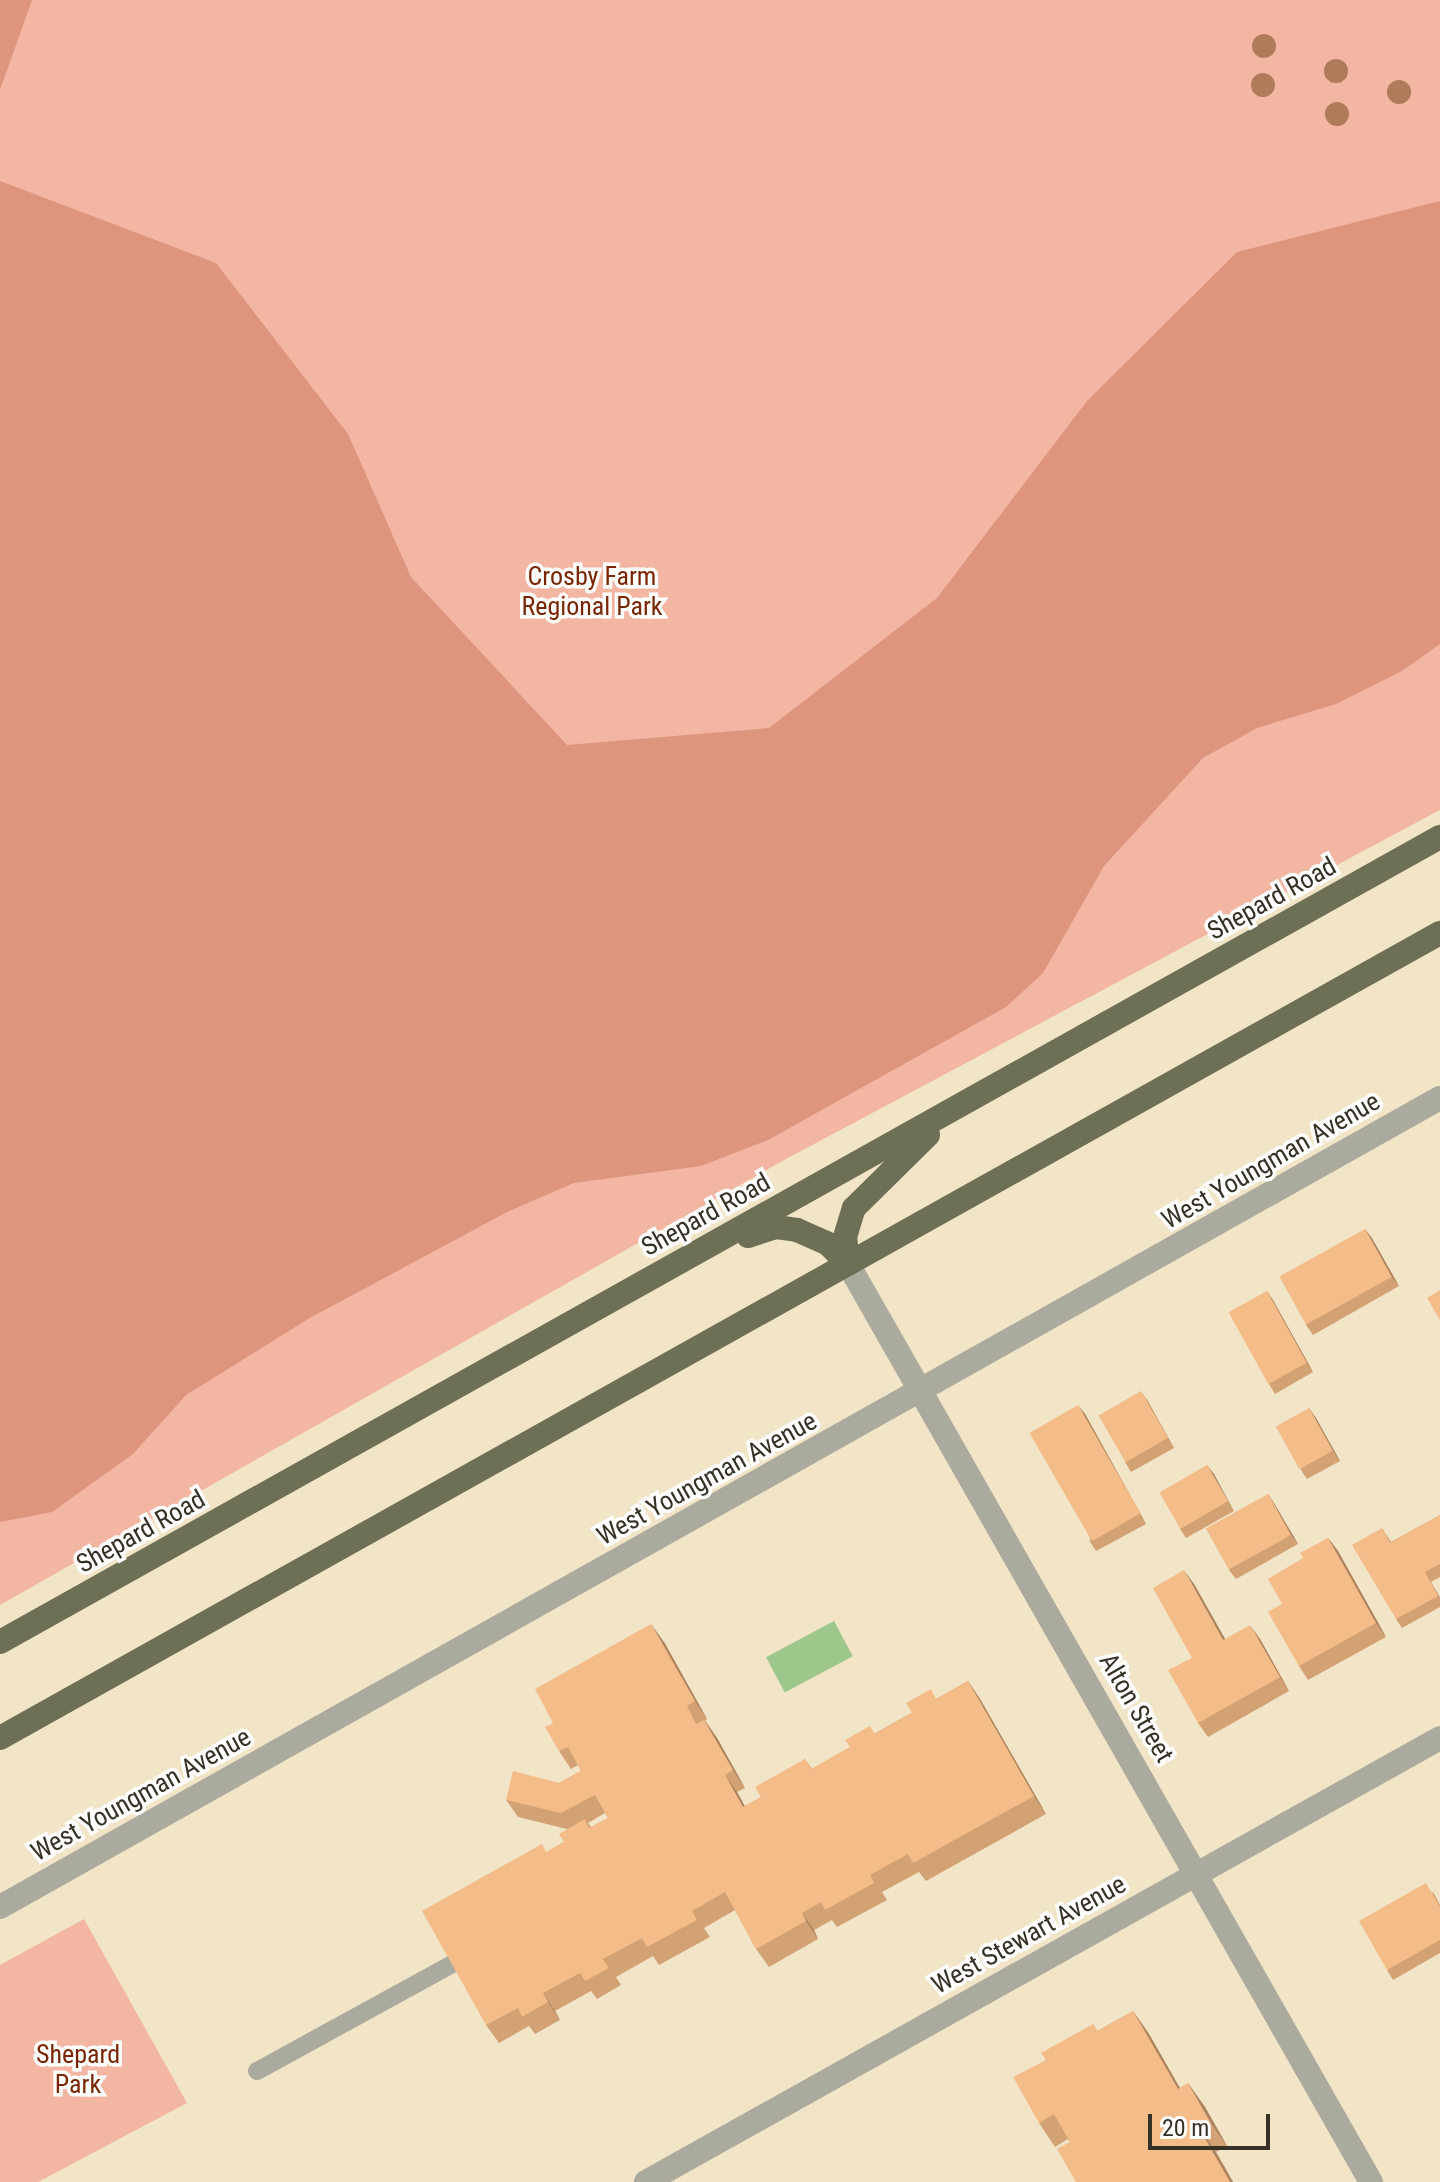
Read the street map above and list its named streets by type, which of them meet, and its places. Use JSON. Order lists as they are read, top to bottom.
{
  "streets": {
    "highway": ["Shepard Road"],
    "street": ["West Youngman Avenue", "Alton Street", "West Stewart Avenue"]
  },
  "crossings": [
    ["West Youngman Avenue", "Alton Street"],
    ["Alton Street", "West Stewart Avenue"]
  ],
  "parks": ["Crosby Farm Regional Park", "Shepard Park"],
  "scale_bar": "20 m"
}
